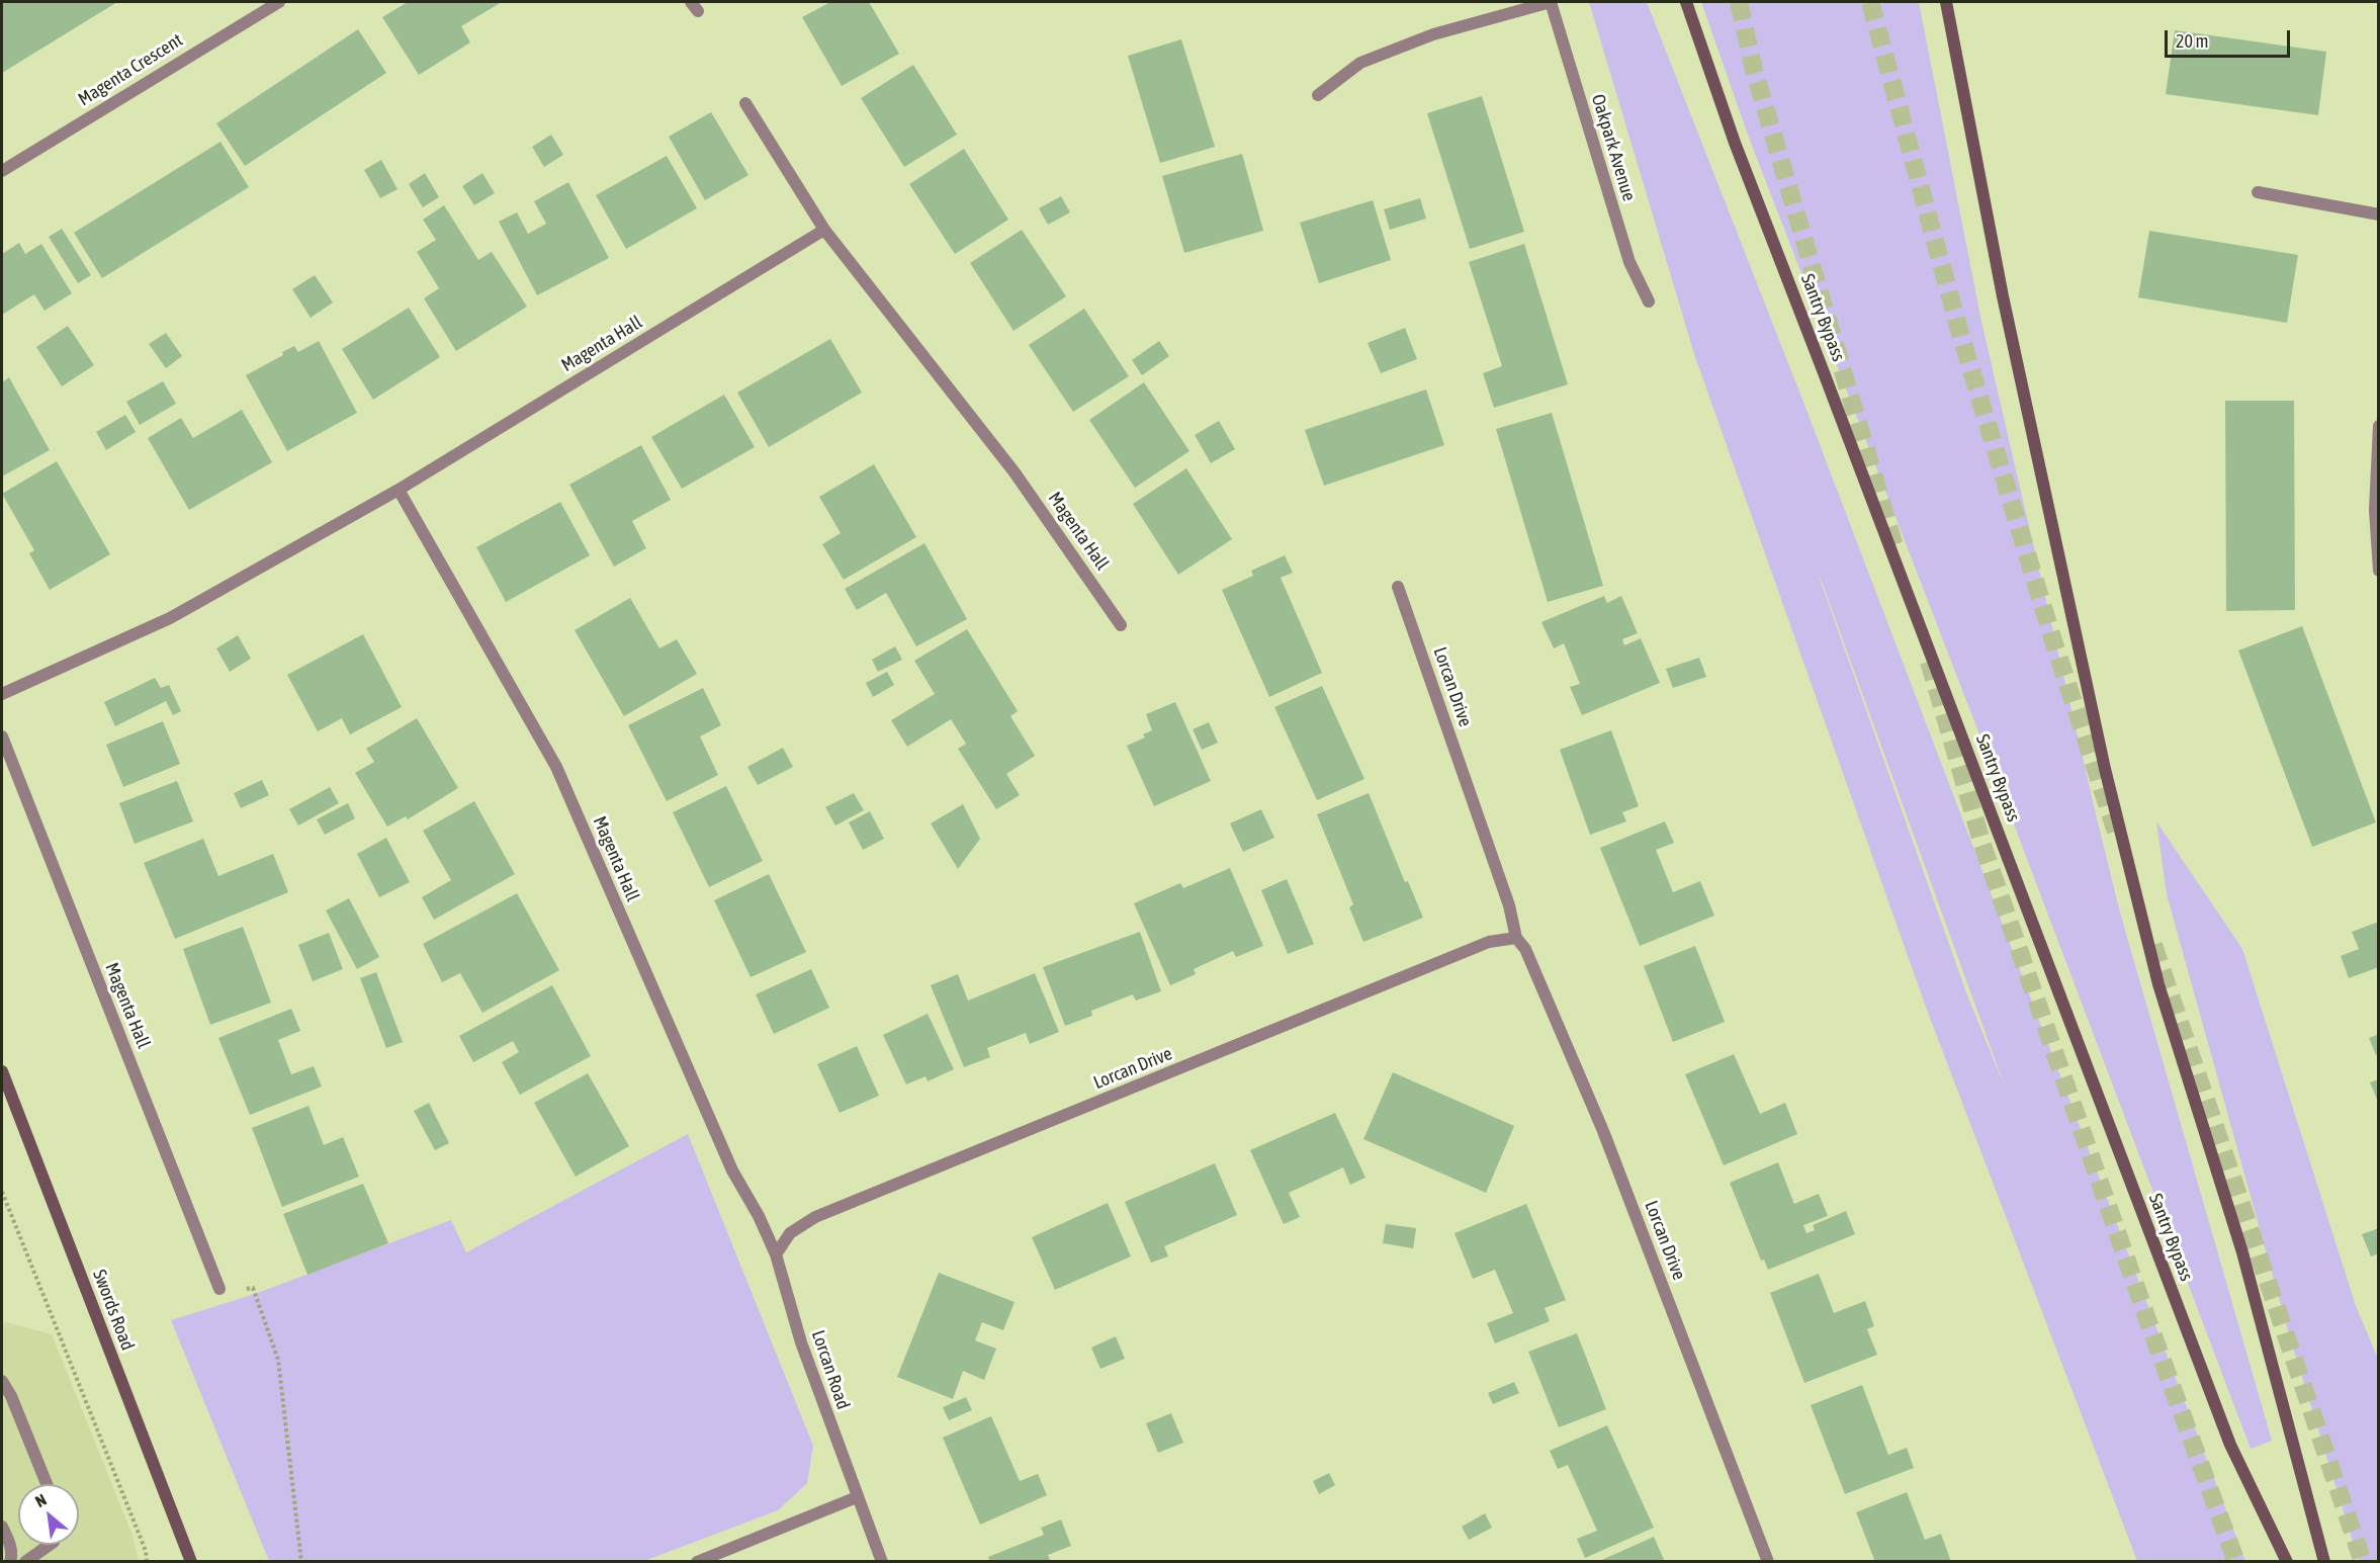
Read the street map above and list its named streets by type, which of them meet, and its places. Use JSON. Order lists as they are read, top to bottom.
{
  "streets": {
    "main road": ["Santry Bypass", "Swords Road"],
    "street": [
      "Magenta Crescent",
      "Oakpark Avenue",
      "Magenta Hall",
      "Lorcan Drive",
      "Lorcan Road"
    ]
  },
  "crossings": [
    ["Magenta Hall", "Lorcan Drive"],
    ["Magenta Hall", "Lorcan Road"],
    ["Lorcan Drive", "Lorcan Road"]
  ],
  "scale_bar": "20 m",
  "north": "top left"
}
